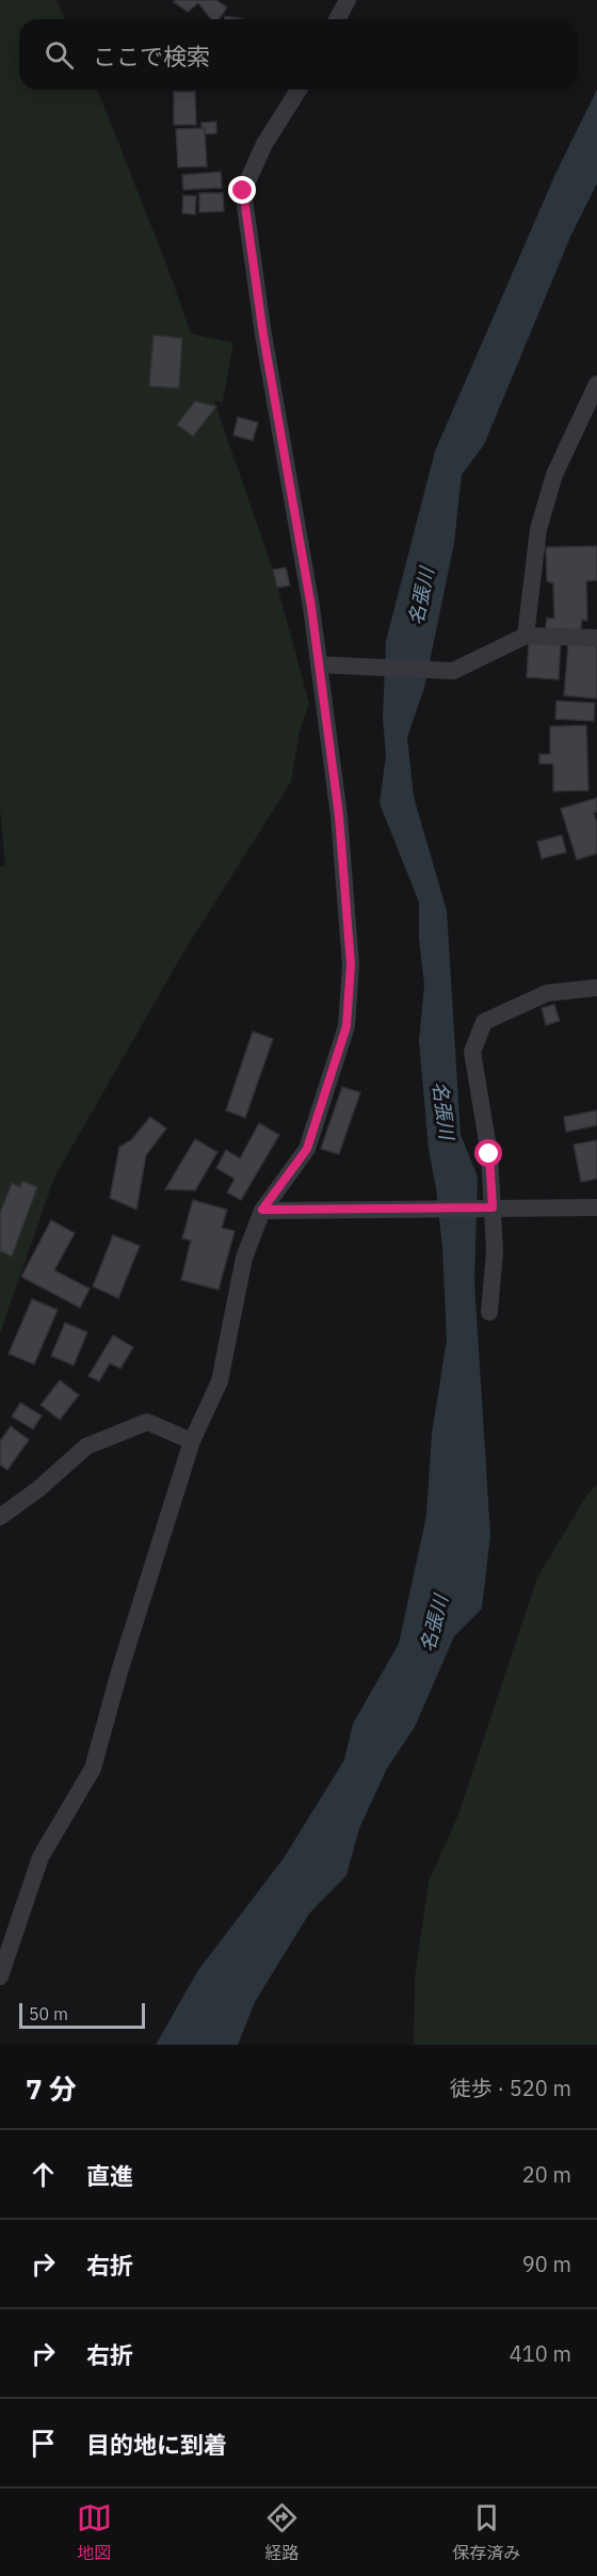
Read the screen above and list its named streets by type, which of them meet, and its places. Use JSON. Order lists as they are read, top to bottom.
{
  "water": ["名張川"],
  "scale_bar": "50 m",
  "page": {
    "search": "ここで検索",
    "scale": "50 m",
    "heading": ["7 分", "徒歩 · 520 m"],
    "list": [
      ["直進", "20 m"],
      ["右折", "90 m"],
      ["右折", "410 m"],
      "目的地に到着"
    ],
    "nav": ["地図", "経路", "保存済み"]
  }
}
